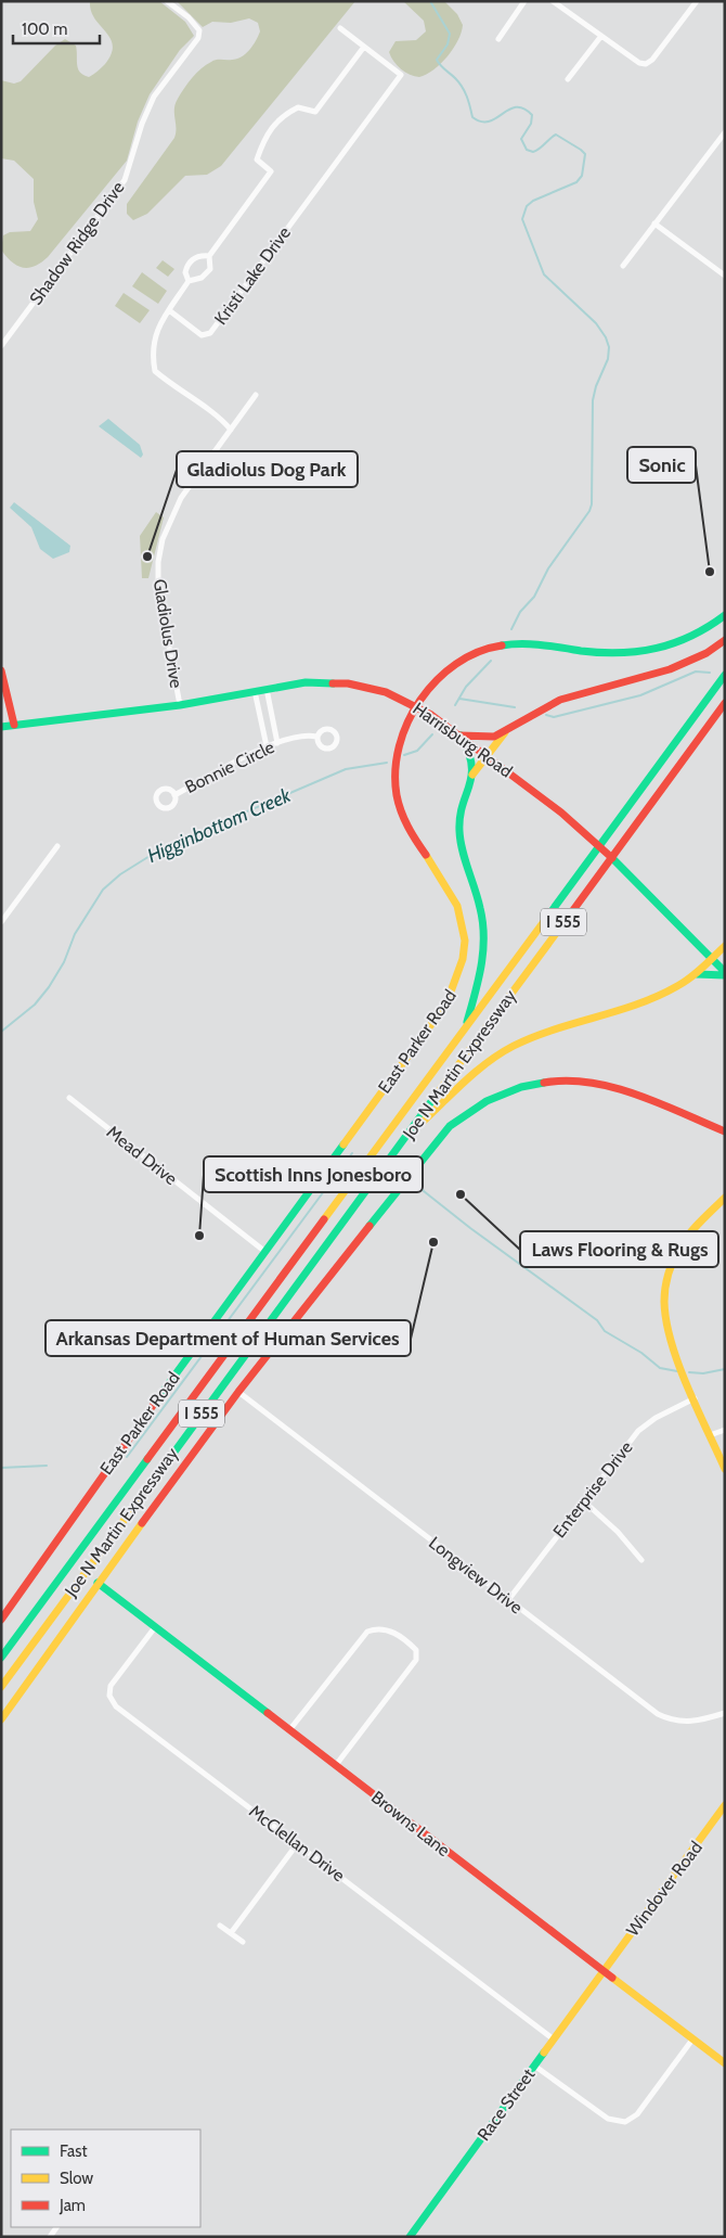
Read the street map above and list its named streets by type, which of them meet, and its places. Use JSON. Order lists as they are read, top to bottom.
{
  "streets": {
    "main road": [
      "Harrisburg Road",
      "I 555",
      "East Parker Road",
      "Joe N Martin Expressway",
      "Browns Lane",
      "Windover Road",
      "Race Street"
    ],
    "street": [
      "Shadow Ridge Drive",
      "Kristi Lake Drive",
      "Gladiolus Drive",
      "Bonnie Circle",
      "Mead Drive",
      "Enterprise Drive",
      "Longview Drive",
      "McClellan Drive"
    ]
  },
  "crossings": [
    ["Gladiolus Drive", "Harrisburg Road"],
    ["Harrisburg Road", "East Parker Road"],
    ["East Parker Road", "Mead Drive"],
    ["Enterprise Drive", "Longview Drive"],
    ["Browns Lane", "McClellan Drive"],
    ["Browns Lane", "Windover Road"],
    ["Browns Lane", "Race Street"],
    ["McClellan Drive", "Race Street"],
    ["Windover Road", "Race Street"]
  ],
  "water": ["Higginbottom Creek"],
  "places": [
    "Gladiolus Dog Park",
    "Sonic",
    "Laws Flooring & Rugs",
    "Scottish Inns Jonesboro",
    "Arkansas Department of Human Services"
  ],
  "legend": ["Fast", "Slow", "Jam"],
  "scale_bar": "100 m"
}
